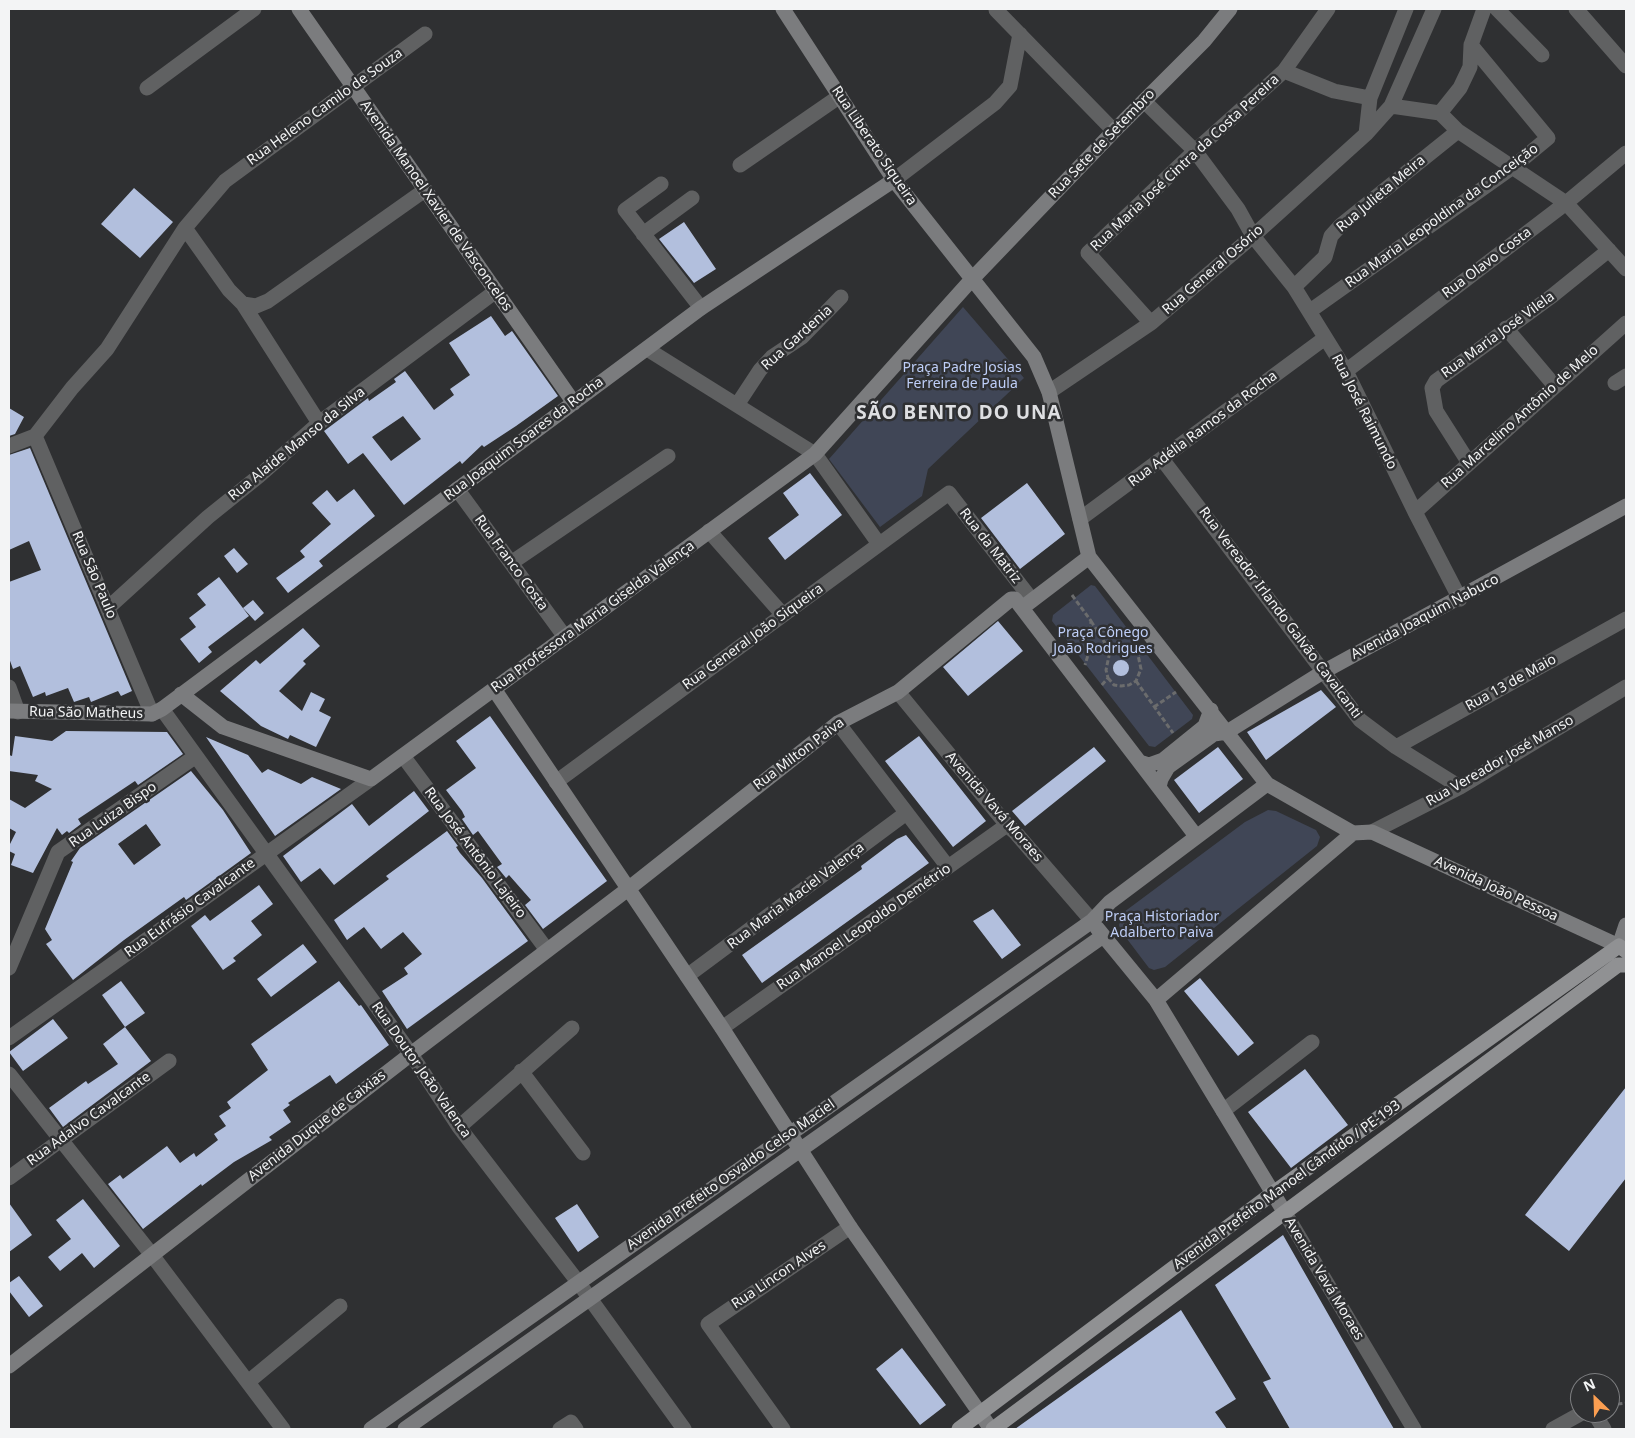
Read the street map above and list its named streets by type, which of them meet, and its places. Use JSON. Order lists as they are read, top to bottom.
{
  "streets": {
    "main road": ["Avenida Prefeito Manoel Cândido / PE-193"],
    "street": [
      "Rua Heleno Camilo de Souza",
      "Rua Sete de Setembro",
      "Rua Liberato Siqueira",
      "Rua Maria José Cintra da Costa Pereira",
      "Rua Julieta Meira",
      "Avenida Manoel Xavier de Vasconcelos",
      "Rua Maria Leopoldina da Conceição",
      "Rua Olavo Costa",
      "Rua General Osório",
      "Rua Maria José Vilela",
      "Rua Gardenia",
      "Rua José Raimundo",
      "Rua Marcelino Antônio de Melo",
      "Rua Adélia Ramos da Rocha",
      "Rua Joaquim Soares da Rocha",
      "Rua Alaíde Manso da Silva",
      "Rua da Matriz",
      "Rua Franco Costa",
      "Rua São Paulo",
      "Rua Vereador Irlando Galvão Cavalcanti",
      "Rua Professora Maria Giselda Valença",
      "Avenida Joaquim Nabuco",
      "Rua General João Siqueira",
      "Rua 13 de Maio",
      "Rua São Matheus",
      "Rua Milton Paiva",
      "Rua Vereador José Manso",
      "Avenida Vavá Moraes",
      "Rua Luiza Bispo",
      "Rua José Antônio Lajeiro",
      "Avenida João Pessoa",
      "Rua Maria Maciel Valença",
      "Rua Eufrásio Cavalcante",
      "Rua Manoel Leopoldo Demétrio",
      "Rua Doutor João Valenca",
      "Rua Adalvo Cavalcante",
      "Avenida Duque de Caixias",
      "Avenida Prefeito Osvaldo Celso Maciel",
      "Rua Lincon Alves"
    ]
  },
  "crossings": [
    ["Rua Heleno Camilo de Souza", "Avenida Manoel Xavier de Vasconcelos"],
    ["Rua Heleno Camilo de Souza", "Rua São Paulo"],
    ["Rua Sete de Setembro", "Rua Liberato Siqueira"],
    ["Rua Sete de Setembro", "Rua José Raimundo"],
    ["Rua Liberato Siqueira", "Rua Joaquim Soares da Rocha"],
    ["Rua Maria José Cintra da Costa Pereira", "Rua General Osório"],
    ["Rua Maria José Cintra da Costa Pereira", "Rua José Raimundo"],
    ["Rua Julieta Meira", "Rua José Raimundo"],
    ["Avenida Manoel Xavier de Vasconcelos", "Rua Joaquim Soares da Rocha"],
    ["Avenida Manoel Xavier de Vasconcelos", "Rua Alaíde Manso da Silva"],
    ["Rua Maria Leopoldina da Conceição", "Rua José Raimundo"],
    ["Rua Olavo Costa", "Rua José Raimundo"],
    ["Rua General Osório", "Rua José Raimundo"],
    ["Rua Maria José Vilela", "Rua Marcelino Antônio de Melo"],
    ["Rua José Raimundo", "Rua Marcelino Antônio de Melo"],
    ["Rua José Raimundo", "Rua Adélia Ramos da Rocha"],
    ["Rua José Raimundo", "Avenida Joaquim Nabuco"],
    ["Rua Adélia Ramos da Rocha", "Rua Vereador Irlando Galvão Cavalcanti"],
    ["Rua Joaquim Soares da Rocha", "Rua Franco Costa"],
    ["Rua Joaquim Soares da Rocha", "Rua São Paulo"],
    ["Rua Joaquim Soares da Rocha", "Rua São Matheus"],
    ["Rua Joaquim Soares da Rocha", "Rua Doutor João Valenca"],
    ["Rua Alaíde Manso da Silva", "Rua São Paulo"],
    ["Rua da Matriz", "Rua General João Siqueira"],
    ["Rua da Matriz", "Rua Milton Paiva"],
    ["Rua Franco Costa", "Rua Professora Maria Giselda Valença"],
    ["Rua São Paulo", "Rua São Matheus"],
    ["Rua São Paulo", "Rua Doutor João Valenca"],
    ["Rua Vereador Irlando Galvão Cavalcanti", "Avenida Joaquim Nabuco"],
    ["Rua Vereador Irlando Galvão Cavalcanti", "Rua 13 de Maio"],
    ["Rua Vereador Irlando Galvão Cavalcanti", "Rua Vereador José Manso"],
    ["Rua Professora Maria Giselda Valença", "Rua José Antônio Lajeiro"],
    ["Rua Professora Maria Giselda Valença", "Rua Eufrásio Cavalcante"],
    ["Rua São Matheus", "Rua Doutor João Valenca"],
    ["Rua Milton Paiva", "Avenida Vavá Moraes"],
    ["Rua Milton Paiva", "Avenida Duque de Caixias"],
    ["Rua Vereador José Manso", "Avenida João Pessoa"],
    ["Avenida Vavá Moraes", "Rua Manoel Leopoldo Demétrio"],
    ["Avenida Vavá Moraes", "Avenida Prefeito Osvaldo Celso Maciel"],
    ["Avenida Vavá Moraes", "Avenida Prefeito Manoel Cândido / PE-193"],
    ["Rua Luiza Bispo", "Rua Doutor João Valenca"],
    ["Rua José Antônio Lajeiro", "Avenida Duque de Caixias"],
    ["Avenida João Pessoa", "Avenida Prefeito Manoel Cândido / PE-193"],
    ["Rua Eufrásio Cavalcante", "Rua Doutor João Valenca"],
    ["Rua Doutor João Valenca", "Avenida Duque de Caixias"],
    ["Rua Doutor João Valenca", "Avenida Prefeito Osvaldo Celso Maciel"]
  ],
  "districts": ["SÃO BENTO DO UNA"],
  "parks": ["Praça Padre Josias Ferreira de Paula", "Praça Cônego João Rodrigues", "Praça Historiador Adalberto Paiva"],
  "north": "top left"
}
